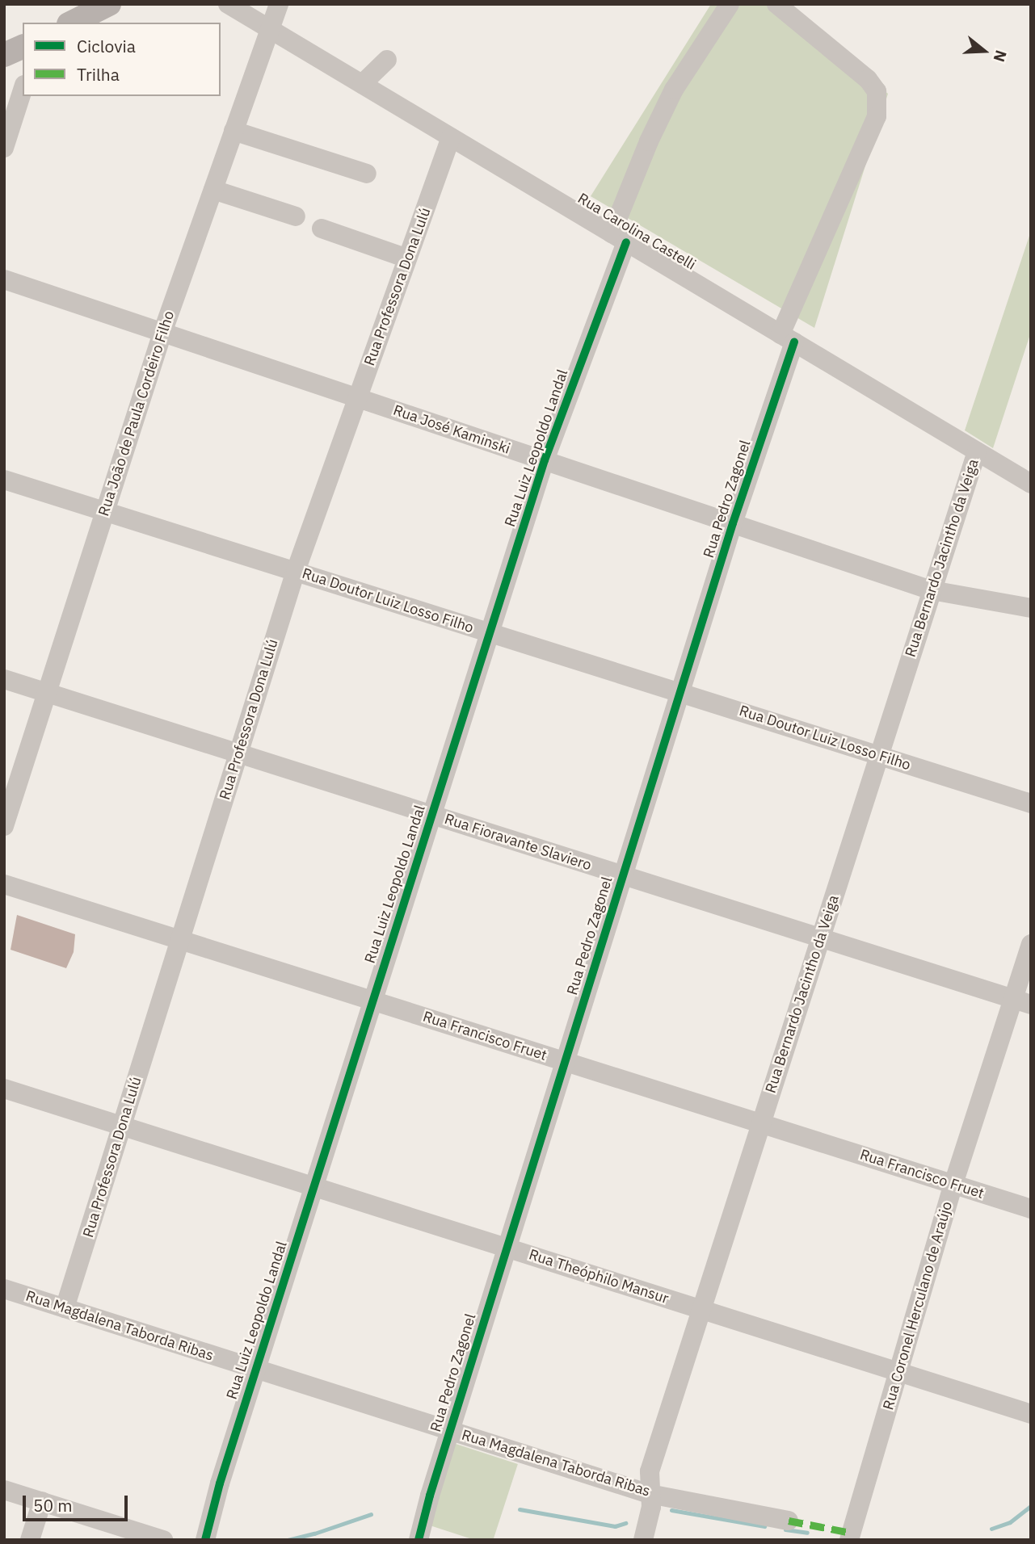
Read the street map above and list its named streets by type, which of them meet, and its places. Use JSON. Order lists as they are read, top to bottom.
{
  "streets": {
    "street": [
      "Rua Carolina Castelli",
      "Rua Professora Dona Lulú",
      "Rua João de Paula Cordeiro Filho",
      "Rua José Kaminski",
      "Rua Luiz Leopoldo Landal",
      "Rua Pedro Zagonel",
      "Rua Bernardo Jacintho da Veiga",
      "Rua Doutor Luiz Losso Filho",
      "Rua Fioravante Slaviero",
      "Rua Francisco Fruet",
      "Rua Theóphilo Mansur",
      "Rua Coronel Herculano de Araújo",
      "Rua Magdalena Taborda Ribas"
    ]
  },
  "crossings": [
    ["Rua Carolina Castelli", "Rua Professora Dona Lulú"],
    ["Rua Carolina Castelli", "Rua João de Paula Cordeiro Filho"],
    ["Rua Carolina Castelli", "Rua Luiz Leopoldo Landal"],
    ["Rua Carolina Castelli", "Rua Pedro Zagonel"],
    ["Rua Carolina Castelli", "Rua Bernardo Jacintho da Veiga"],
    ["Rua Professora Dona Lulú", "Rua José Kaminski"],
    ["Rua Professora Dona Lulú", "Rua Doutor Luiz Losso Filho"],
    ["Rua Professora Dona Lulú", "Rua Fioravante Slaviero"],
    ["Rua Professora Dona Lulú", "Rua Francisco Fruet"],
    ["Rua Professora Dona Lulú", "Rua Theóphilo Mansur"],
    ["Rua Professora Dona Lulú", "Rua Magdalena Taborda Ribas"],
    ["Rua João de Paula Cordeiro Filho", "Rua José Kaminski"],
    ["Rua João de Paula Cordeiro Filho", "Rua Doutor Luiz Losso Filho"],
    ["Rua João de Paula Cordeiro Filho", "Rua Fioravante Slaviero"],
    ["Rua José Kaminski", "Rua Luiz Leopoldo Landal"],
    ["Rua José Kaminski", "Rua Pedro Zagonel"],
    ["Rua José Kaminski", "Rua Bernardo Jacintho da Veiga"],
    ["Rua Luiz Leopoldo Landal", "Rua Doutor Luiz Losso Filho"],
    ["Rua Luiz Leopoldo Landal", "Rua Fioravante Slaviero"],
    ["Rua Luiz Leopoldo Landal", "Rua Francisco Fruet"],
    ["Rua Luiz Leopoldo Landal", "Rua Theóphilo Mansur"],
    ["Rua Luiz Leopoldo Landal", "Rua Magdalena Taborda Ribas"],
    ["Rua Pedro Zagonel", "Rua Doutor Luiz Losso Filho"],
    ["Rua Pedro Zagonel", "Rua Fioravante Slaviero"],
    ["Rua Pedro Zagonel", "Rua Francisco Fruet"],
    ["Rua Pedro Zagonel", "Rua Theóphilo Mansur"],
    ["Rua Pedro Zagonel", "Rua Magdalena Taborda Ribas"],
    ["Rua Bernardo Jacintho da Veiga", "Rua Doutor Luiz Losso Filho"],
    ["Rua Bernardo Jacintho da Veiga", "Rua Fioravante Slaviero"],
    ["Rua Bernardo Jacintho da Veiga", "Rua Francisco Fruet"],
    ["Rua Bernardo Jacintho da Veiga", "Rua Theóphilo Mansur"],
    ["Rua Bernardo Jacintho da Veiga", "Rua Magdalena Taborda Ribas"],
    ["Rua Fioravante Slaviero", "Rua Coronel Herculano de Araújo"],
    ["Rua Francisco Fruet", "Rua Coronel Herculano de Araújo"],
    ["Rua Theóphilo Mansur", "Rua Coronel Herculano de Araújo"]
  ],
  "legend": ["Ciclovia", "Trilha"],
  "scale_bar": "50 m",
  "north": "right"
}
